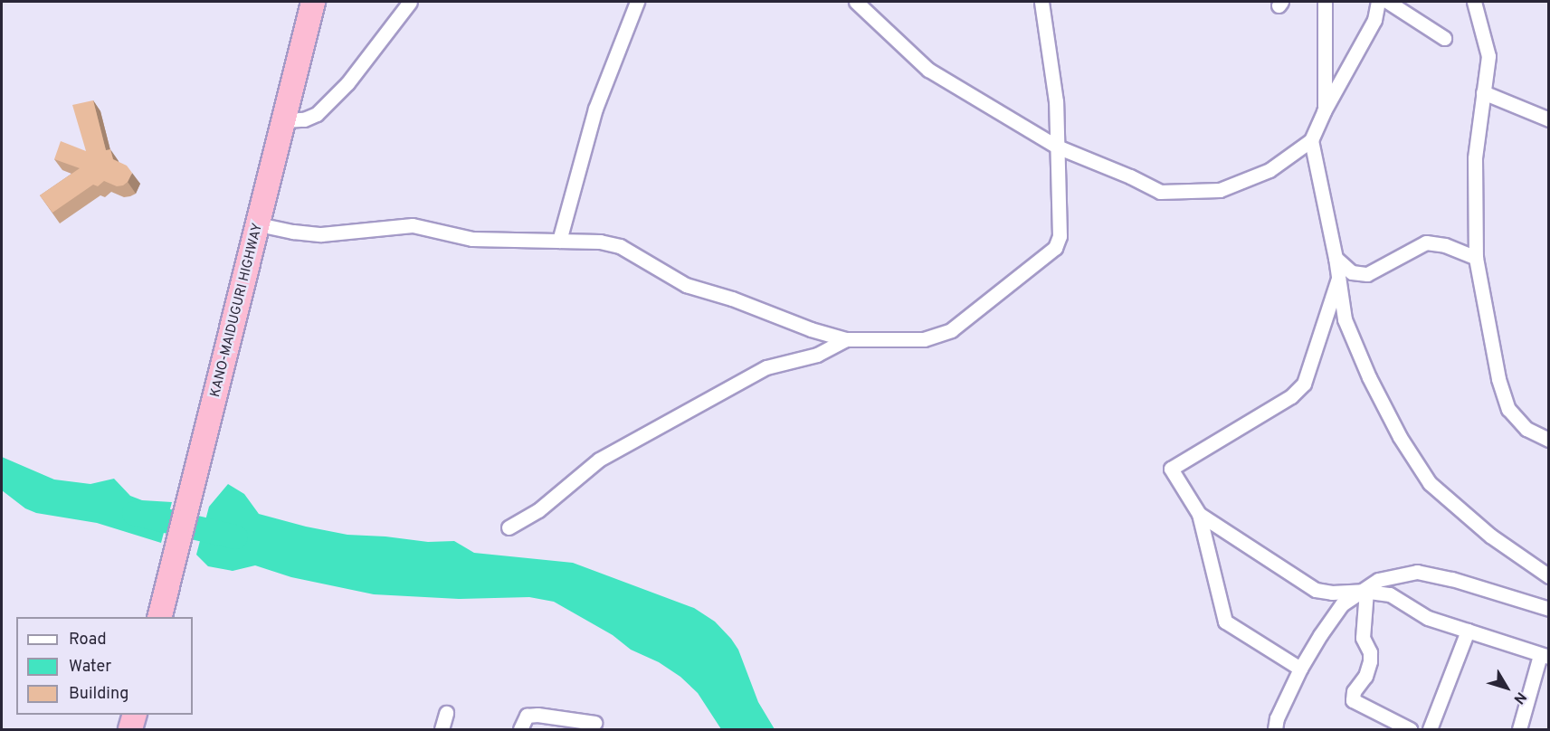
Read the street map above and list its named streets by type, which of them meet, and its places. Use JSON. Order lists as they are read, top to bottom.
{
  "streets": {
    "highway": ["KANO-MAIDUGURI HIGHWAY"]
  },
  "legend": ["Road", "Water", "Building"],
  "north": "bottom right"
}
